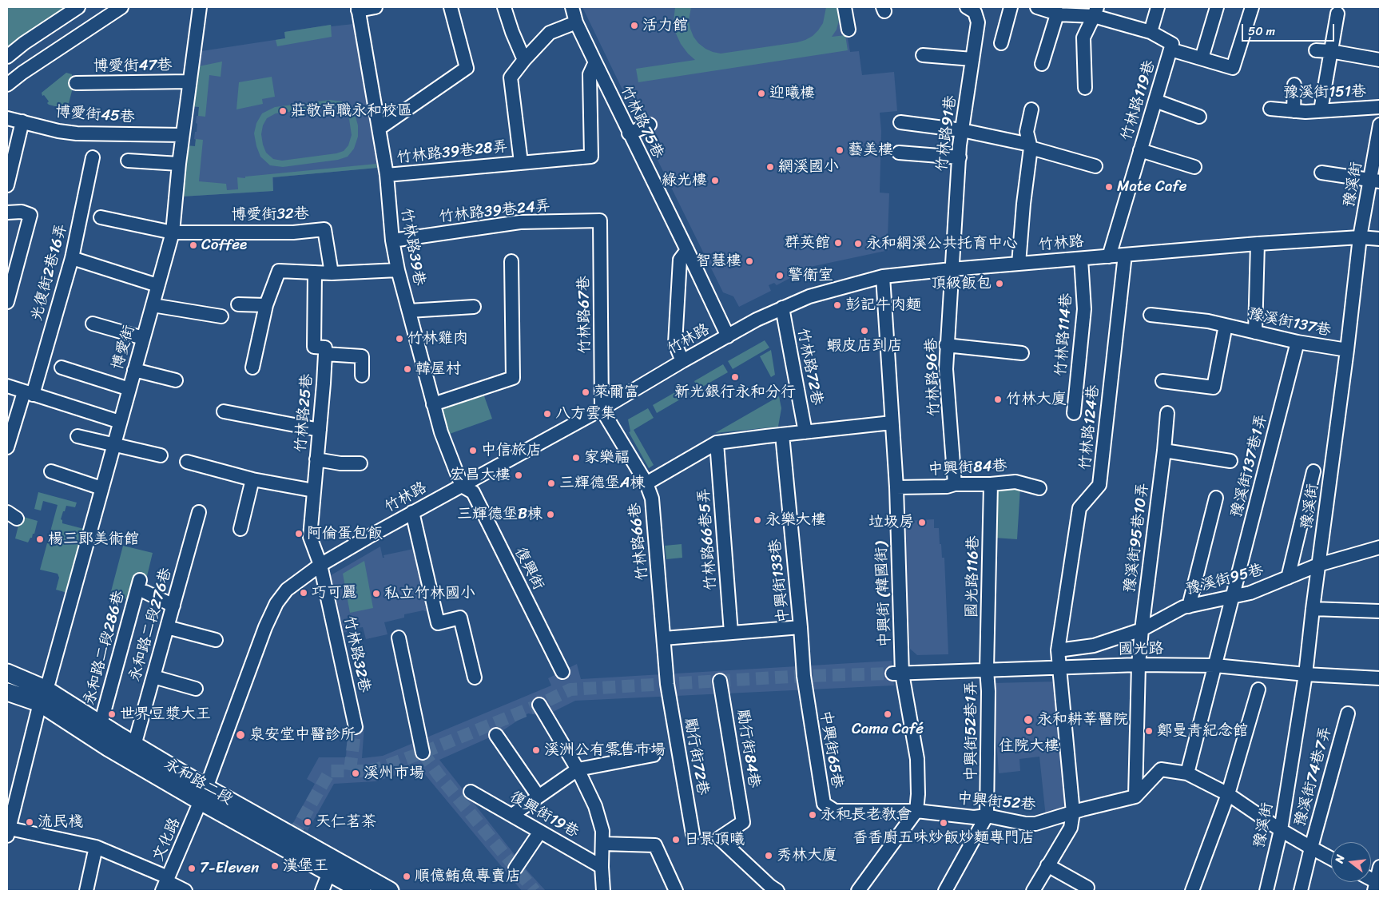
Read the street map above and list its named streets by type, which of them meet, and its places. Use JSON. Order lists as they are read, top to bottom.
{
  "streets": {
    "main road": ["永和路二段"],
    "street": [
      "博愛街47巷",
      "豫溪街151巷",
      "竹林路119巷",
      "博愛街45巷",
      "竹林路75巷",
      "竹林路91巷",
      "竹林路39巷28弄",
      "豫溪街",
      "竹林路39巷24弄",
      "博愛街32巷",
      "竹林路",
      "竹林路39巷",
      "光復街2巷16弄",
      "竹林路67巷",
      "豫溪街137巷",
      "竹林路114巷",
      "博愛街",
      "竹林路72巷",
      "竹林路96巷",
      "竹林路25巷",
      "竹林路124巷",
      "豫溪街137巷1弄",
      "中興街84巷",
      "豫溪街95巷10弄",
      "竹林路66巷5弄",
      "竹林路66巷",
      "復興街",
      "國光路116巷",
      "豫溪街95巷",
      "中興街133巷",
      "中興街 (韓國街)",
      "永和路二段276巷",
      "永和路二段286巷",
      "國光路",
      "竹林路32巷",
      "中興街52巷1弄",
      "勵行街84巷",
      "中興街65巷",
      "勵行街72巷",
      "豫溪街74巷7弄",
      "中興街52巷",
      "復興街19巷",
      "文化路"
    ]
  },
  "crossings": [
    ["博愛街47巷", "博愛街"],
    ["竹林路119巷", "竹林路"],
    ["博愛街45巷", "博愛街"],
    ["竹林路75巷", "竹林路39巷28弄"],
    ["竹林路75巷", "竹林路"],
    ["竹林路91巷", "竹林路"],
    ["竹林路91巷", "竹林路96巷"],
    ["竹林路39巷28弄", "竹林路39巷"],
    ["豫溪街", "竹林路"],
    ["豫溪街", "豫溪街137巷"],
    ["豫溪街", "豫溪街95巷"],
    ["豫溪街", "國光路"],
    ["竹林路39巷24弄", "竹林路39巷"],
    ["竹林路39巷24弄", "竹林路67巷"],
    ["博愛街32巷", "博愛街"],
    ["竹林路", "竹林路39巷"],
    ["竹林路", "竹林路67巷"],
    ["竹林路", "竹林路114巷"],
    ["竹林路", "竹林路72巷"],
    ["竹林路", "竹林路96巷"],
    ["竹林路", "竹林路25巷"],
    ["竹林路", "竹林路124巷"],
    ["竹林路", "竹林路66巷"],
    ["竹林路", "復興街"],
    ["竹林路", "中興街 (韓國街)"],
    ["竹林路", "竹林路32巷"],
    ["竹林路", "永和路二段"],
    ["竹林路", "文化路"],
    ["竹林路39巷", "復興街"],
    ["竹林路67巷", "竹林路66巷"],
    ["豫溪街137巷", "豫溪街137巷1弄"],
    ["博愛街", "永和路二段"],
    ["竹林路96巷", "中興街84巷"],
    ["竹林路25巷", "竹林路32巷"],
    ["竹林路124巷", "豫溪街95巷"],
    ["竹林路124巷", "國光路"],
    ["竹林路124巷", "中興街52巷"],
    ["豫溪街137巷1弄", "豫溪街95巷"],
    ["豫溪街137巷1弄", "國光路"],
    ["中興街84巷", "國光路116巷"],
    ["中興街84巷", "中興街 (韓國街)"],
    ["豫溪街95巷10弄", "豫溪街95巷"],
    ["豫溪街95巷10弄", "國光路"],
    ["豫溪街95巷10弄", "中興街52巷"],
    ["竹林路66巷", "勵行街72巷"],
    ["國光路116巷", "國光路"],
    ["國光路116巷", "中興街52巷1弄"],
    ["中興街133巷", "中興街65巷"],
    ["中興街 (韓國街)", "國光路"],
    ["中興街 (韓國街)", "中興街65巷"],
    ["中興街 (韓國街)", "中興街52巷"],
    ["永和路二段276巷", "永和路二段"],
    ["永和路二段286巷", "永和路二段"],
    ["國光路", "中興街52巷1弄"],
    ["中興街52巷1弄", "中興街52巷"],
    ["中興街65巷", "中興街52巷"],
    ["永和路二段", "文化路"]
  ],
  "places": [
    "活力館",
    "迎曦樓",
    "莊敬高職永和校區",
    "藝美樓",
    "網溪國小",
    "綠光樓",
    "Mate Cafe",
    "群英館",
    "永和網溪公共托育中心",
    "Coffee",
    "智慧樓",
    "警衛室",
    "頂級飯包",
    "彭記牛肉麵",
    "蝦皮店到店",
    "竹林雞肉",
    "韓屋村",
    "新光銀行永和分行",
    "萊爾富",
    "竹林大廈",
    "八方雲集",
    "中信旅店",
    "家樂福",
    "宏昌大樓",
    "三輝德堡A棟",
    "三輝德堡B棟",
    "永樂大樓",
    "垃圾房",
    "阿倫蛋包飯",
    "楊三郎美術館",
    "巧可麗",
    "私立竹林國小",
    "世界豆漿大王",
    "Cama Café",
    "永和耕莘醫院",
    "住院大樓",
    "鄭曼青紀念館",
    "泉安堂中醫診所",
    "溪洲公有零售市場",
    "溪州市場",
    "永和長老教會",
    "流民棧",
    "天仁茗茶",
    "香香廚五味炒飯炒麵專門店",
    "日景頂曦",
    "秀林大廈",
    "漢堡王",
    "7-Eleven",
    "順億鮪魚專賣店"
  ],
  "scale_bar": "50 m",
  "north": "left"
}
